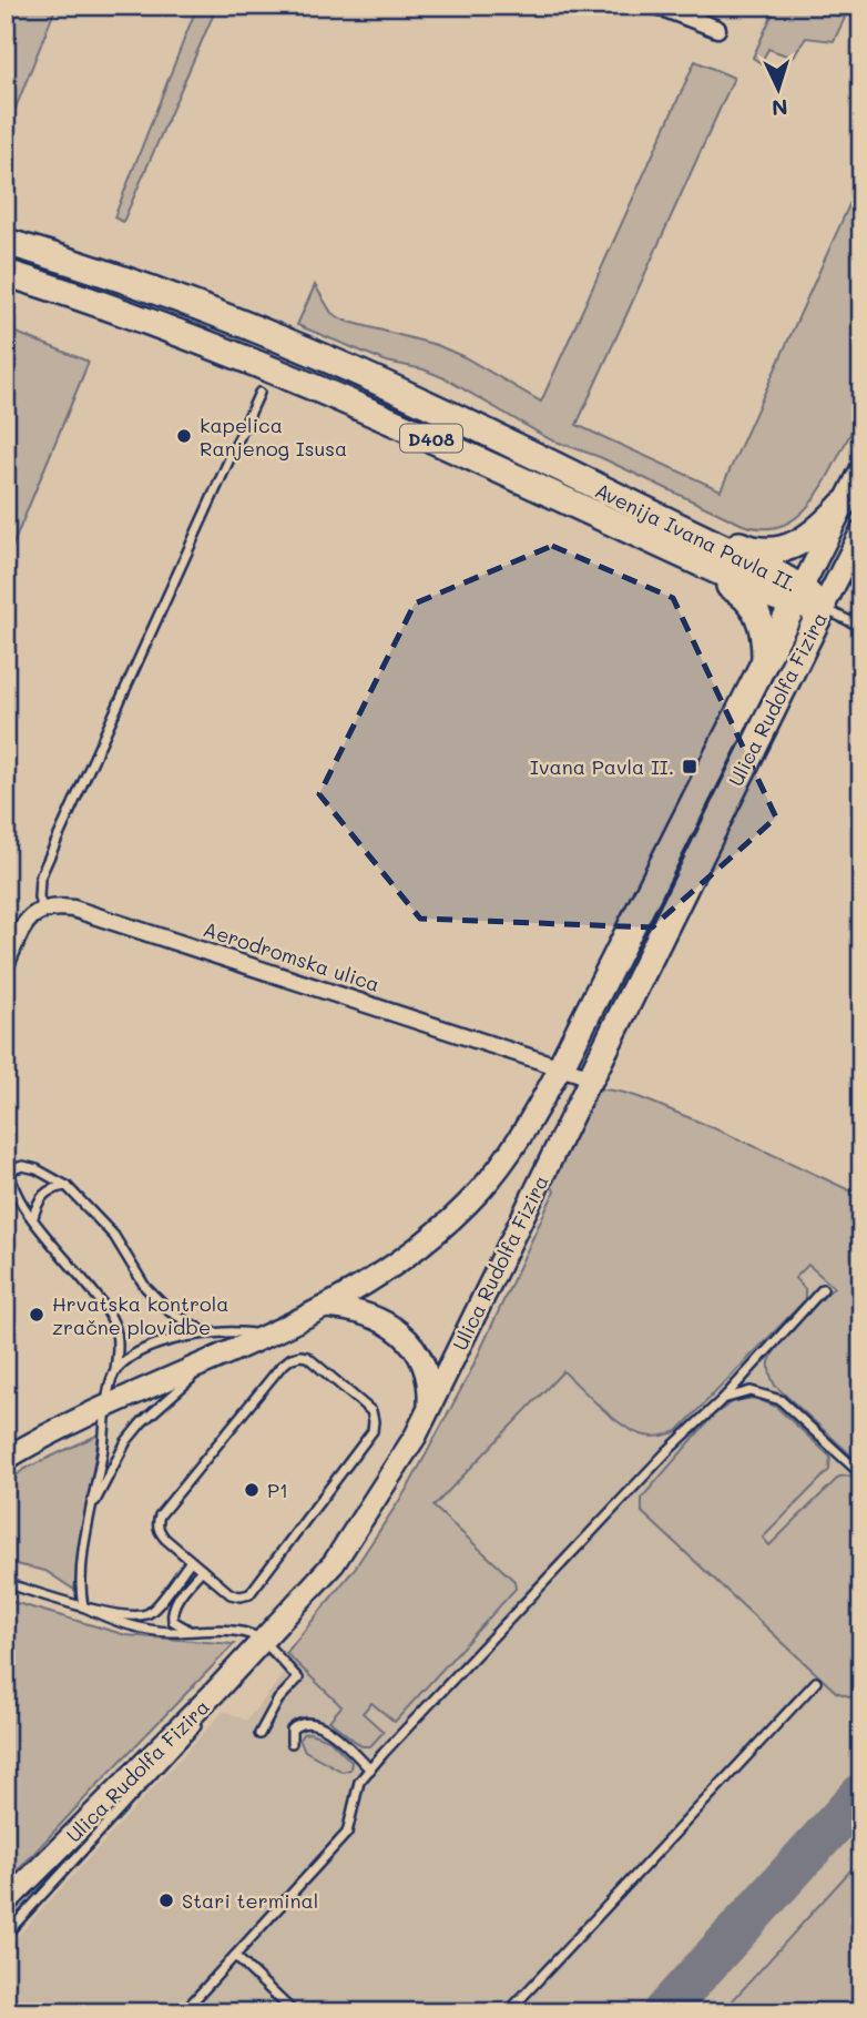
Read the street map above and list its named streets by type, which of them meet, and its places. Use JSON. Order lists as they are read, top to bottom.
{
  "streets": {
    "main road": ["D408", "Avenija Ivana Pavla II.", "Ulica Rudolfa Fizira"],
    "street": ["Aerodromska ulica"]
  },
  "crossings": [
    ["Avenija Ivana Pavla II.", "Ulica Rudolfa Fizira"],
    ["Ulica Rudolfa Fizira", "Aerodromska ulica"]
  ],
  "places": {
    "other": [
      "kapelica Ranjenog Isusa",
      "Hrvatska kontrola zračne plovidbe",
      "P1",
      "Stari terminal"
    ],
    "transit": ["Ivana Pavla II."]
  },
  "north": "bottom"
}
